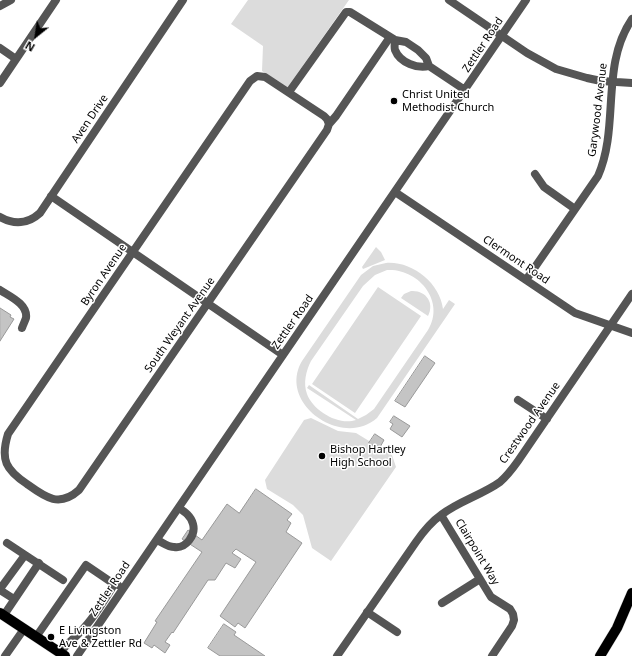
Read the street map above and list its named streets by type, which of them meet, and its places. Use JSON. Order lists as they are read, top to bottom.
{
  "streets": {
    "street": [
      "Zettler Road",
      "Garywood Avenue",
      "Aven Drive",
      "Clermont Road",
      "Byron Avenue",
      "South Weyant Avenue",
      "Crestwood Avenue",
      "Clairpoint Way"
    ]
  },
  "crossings": [
    ["Zettler Road", "Clermont Road"],
    ["Garywood Avenue", "Clermont Road"],
    ["Clermont Road", "Crestwood Avenue"],
    ["Byron Avenue", "South Weyant Avenue"],
    ["Crestwood Avenue", "Clairpoint Way"]
  ],
  "places": ["Christ United Methodist Church", "Bishop Hartley High School", "E Livingston Ave & Zettler Rd"],
  "north": "bottom left"
}
